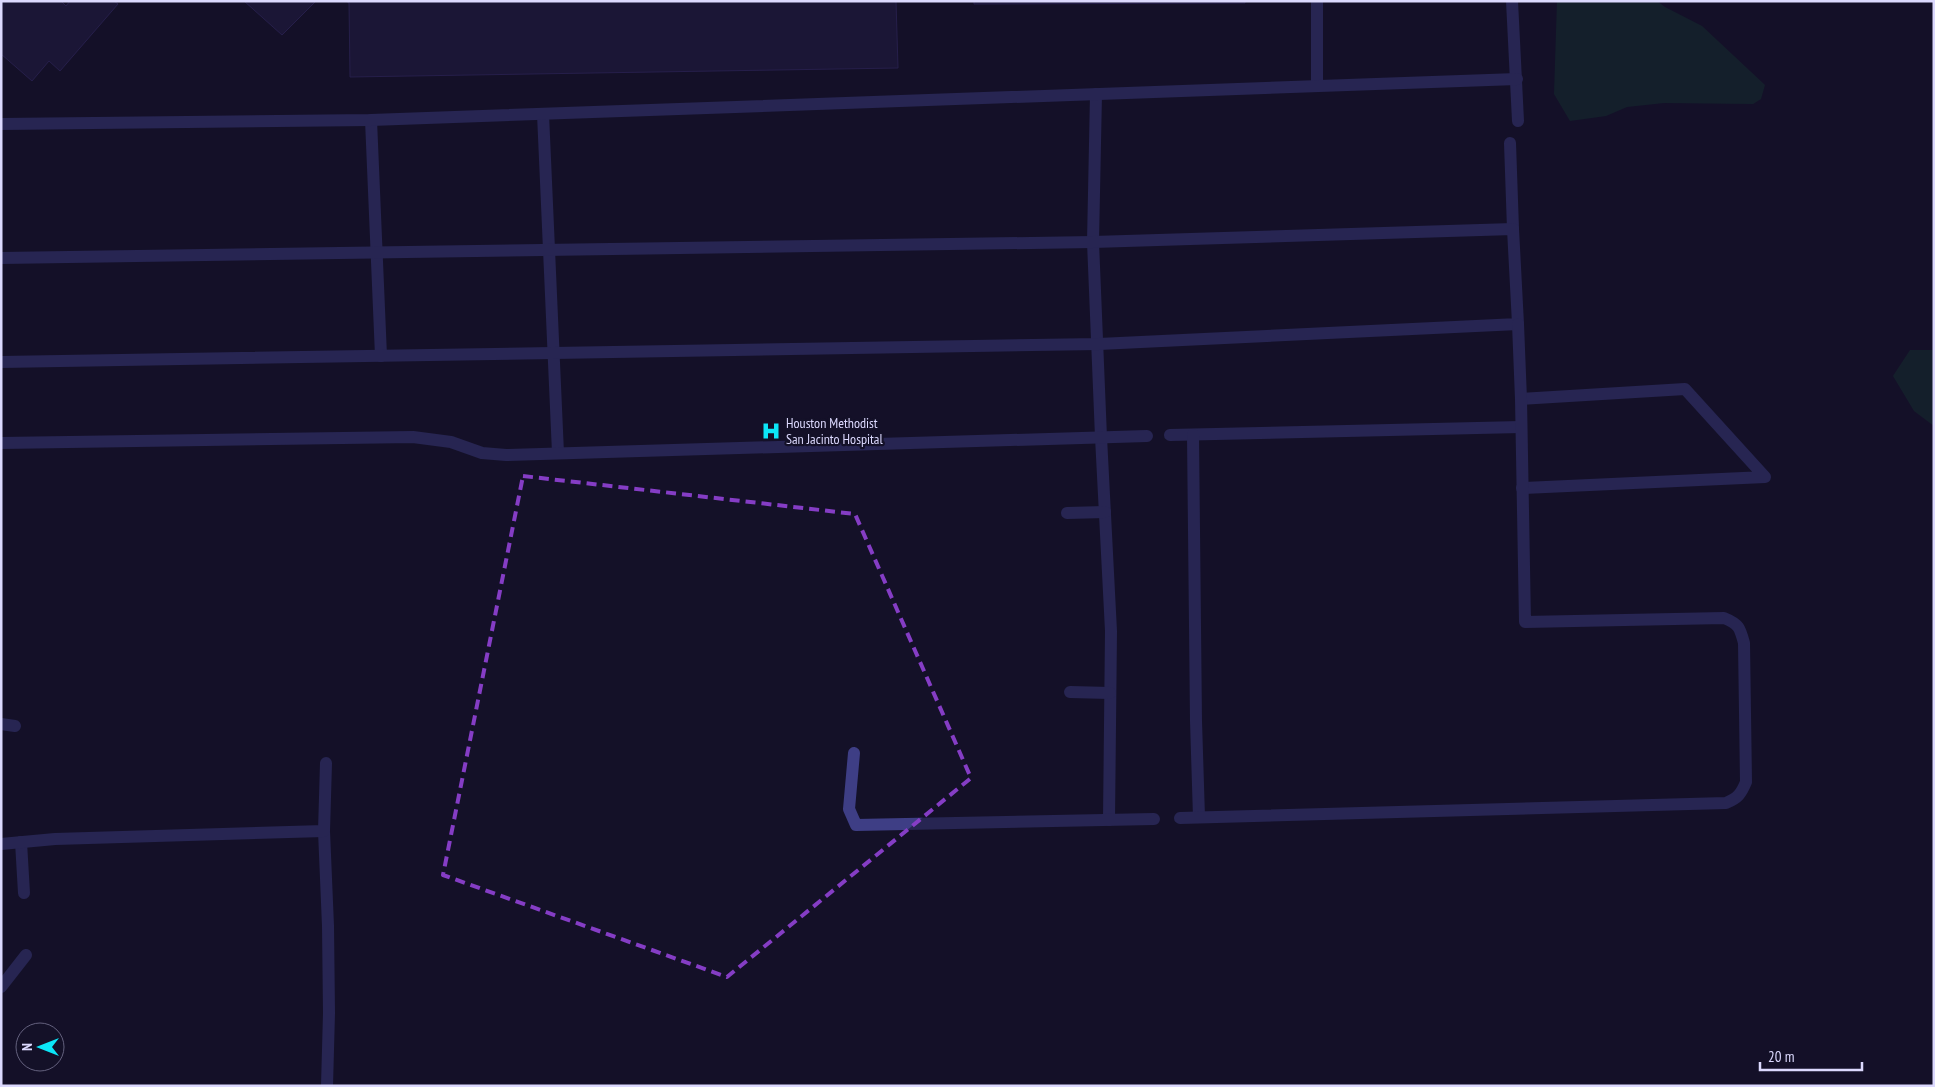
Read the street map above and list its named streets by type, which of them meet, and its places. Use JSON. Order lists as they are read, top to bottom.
{
  "places": {
    "hospital": ["Houston Methodist San Jacinto Hospital"]
  },
  "scale_bar": "20 m",
  "north": "left"
}
